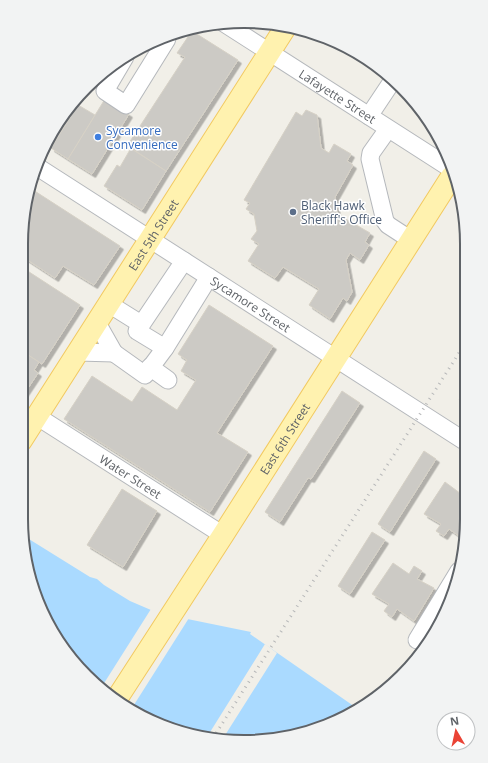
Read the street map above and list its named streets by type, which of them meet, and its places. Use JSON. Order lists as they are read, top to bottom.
{
  "streets": {
    "main road": ["East 5th Street", "East 6th Street"],
    "street": ["Lafayette Street", "Sycamore Street", "Water Street"]
  },
  "crossings": [
    ["Lafayette Street", "East 5th Street"],
    ["East 5th Street", "Sycamore Street"],
    ["East 5th Street", "Water Street"],
    ["Sycamore Street", "East 6th Street"],
    ["East 6th Street", "Water Street"]
  ],
  "places": ["Sycamore Convenience", "Black Hawk Sheriff's Office"],
  "north": "top"
}
